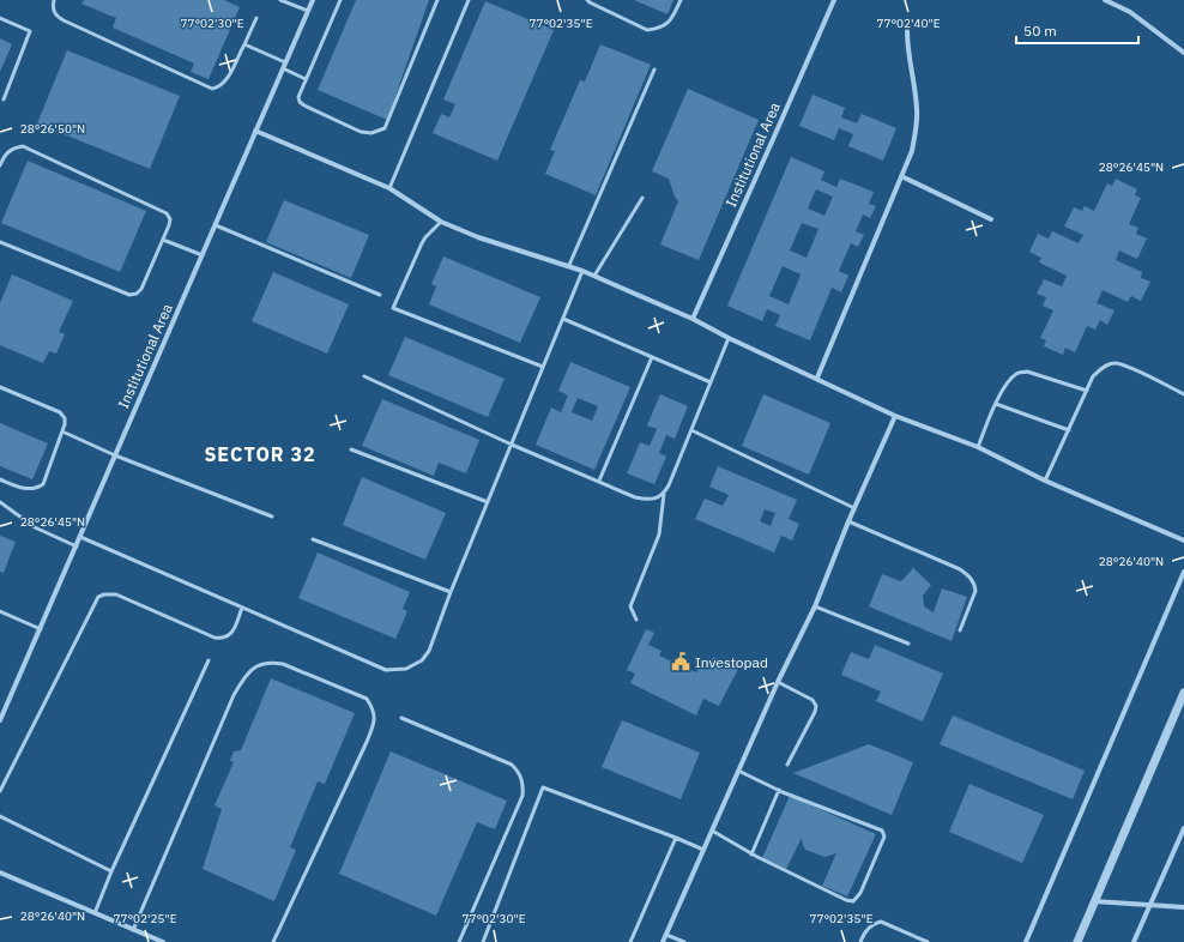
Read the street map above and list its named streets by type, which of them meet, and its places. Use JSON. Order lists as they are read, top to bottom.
{
  "streets": {
    "street": ["Institutional Area"]
  },
  "districts": ["SECTOR 32"],
  "places": {
    "public building": ["Investopad"]
  },
  "scale_bar": "50 m",
  "coordinates": [
    "77°02'30\"E",
    "77°02'35\"E",
    "77°02'40\"E",
    "28°26'50\"N",
    "28°26'45\"N",
    "28°26'40\"N",
    "77°02'25\"E"
  ]
}
